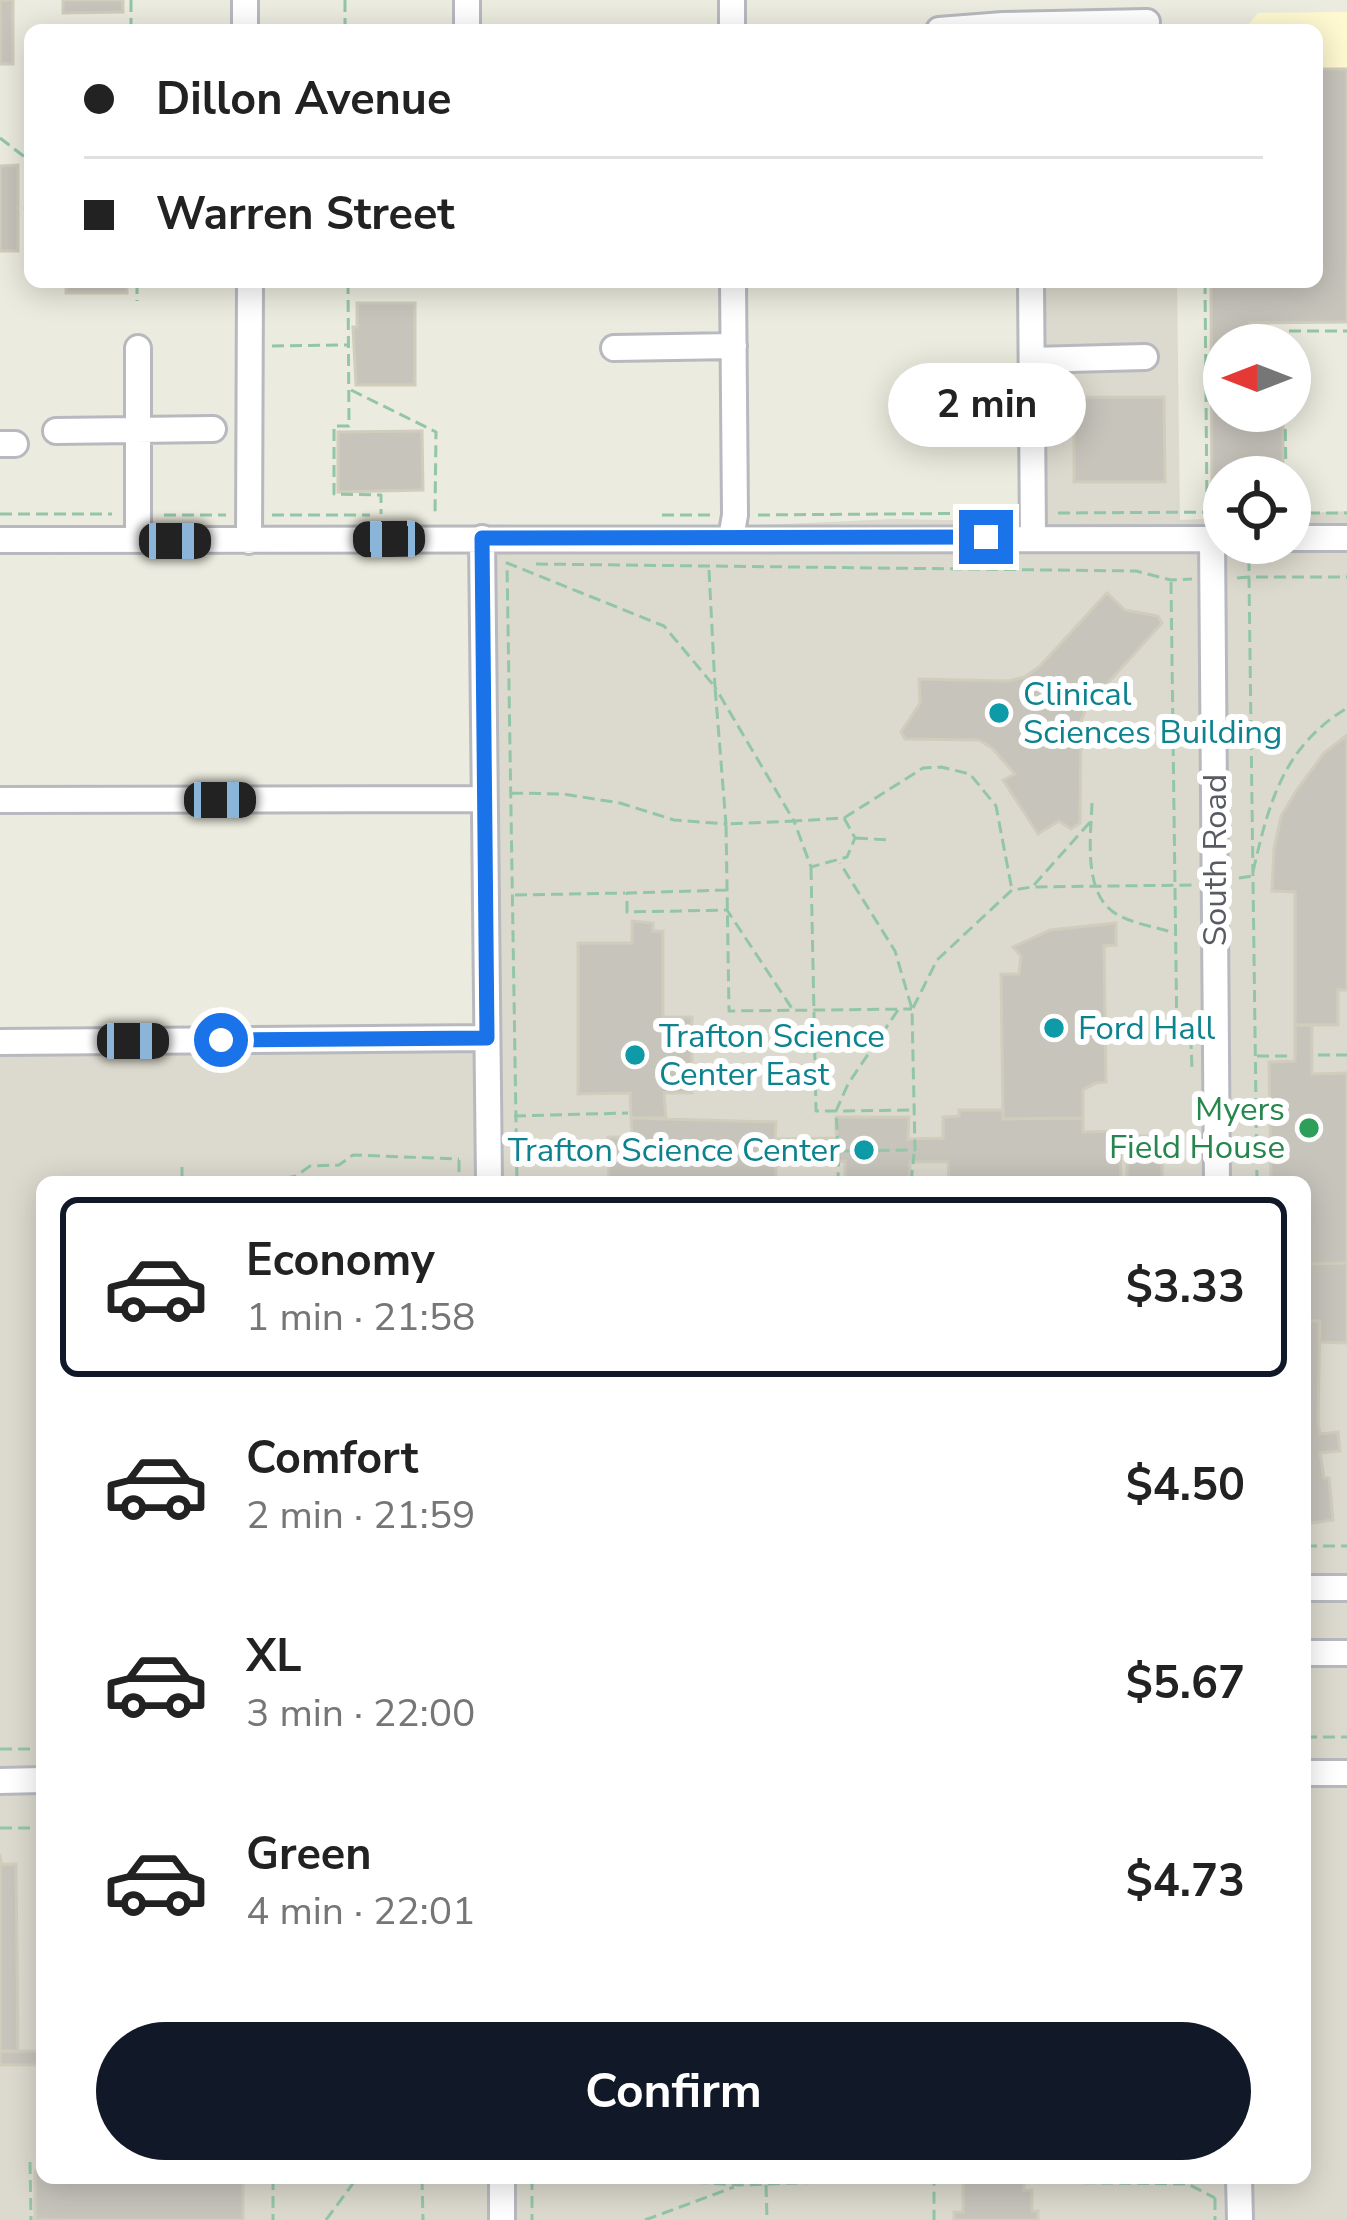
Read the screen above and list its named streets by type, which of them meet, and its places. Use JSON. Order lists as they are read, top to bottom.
{
  "streets": {
    "street": ["South Road"]
  },
  "places": [
    "Clinical Sciences Building",
    "Ford Hall",
    "Trafton Science Center East",
    "Myers Field House",
    "Trafton Science Center"
  ],
  "north": "left",
  "page": {
    "banner": ["Dillon Avenue", "Warren Street"],
    "bubble": "2 min",
    "list": [
      {
        "name": "Economy",
        "note": "1 min · 21:58",
        "value": "$3.33"
      },
      {
        "name": "Comfort",
        "note": "2 min · 21:59",
        "value": "$4.50"
      },
      {
        "name": "XL",
        "note": "3 min · 22:00",
        "value": "$5.67"
      },
      {
        "name": "Green",
        "note": "4 min · 22:01",
        "value": "$4.73"
      }
    ],
    "buttons": "Confirm"
  }
}
